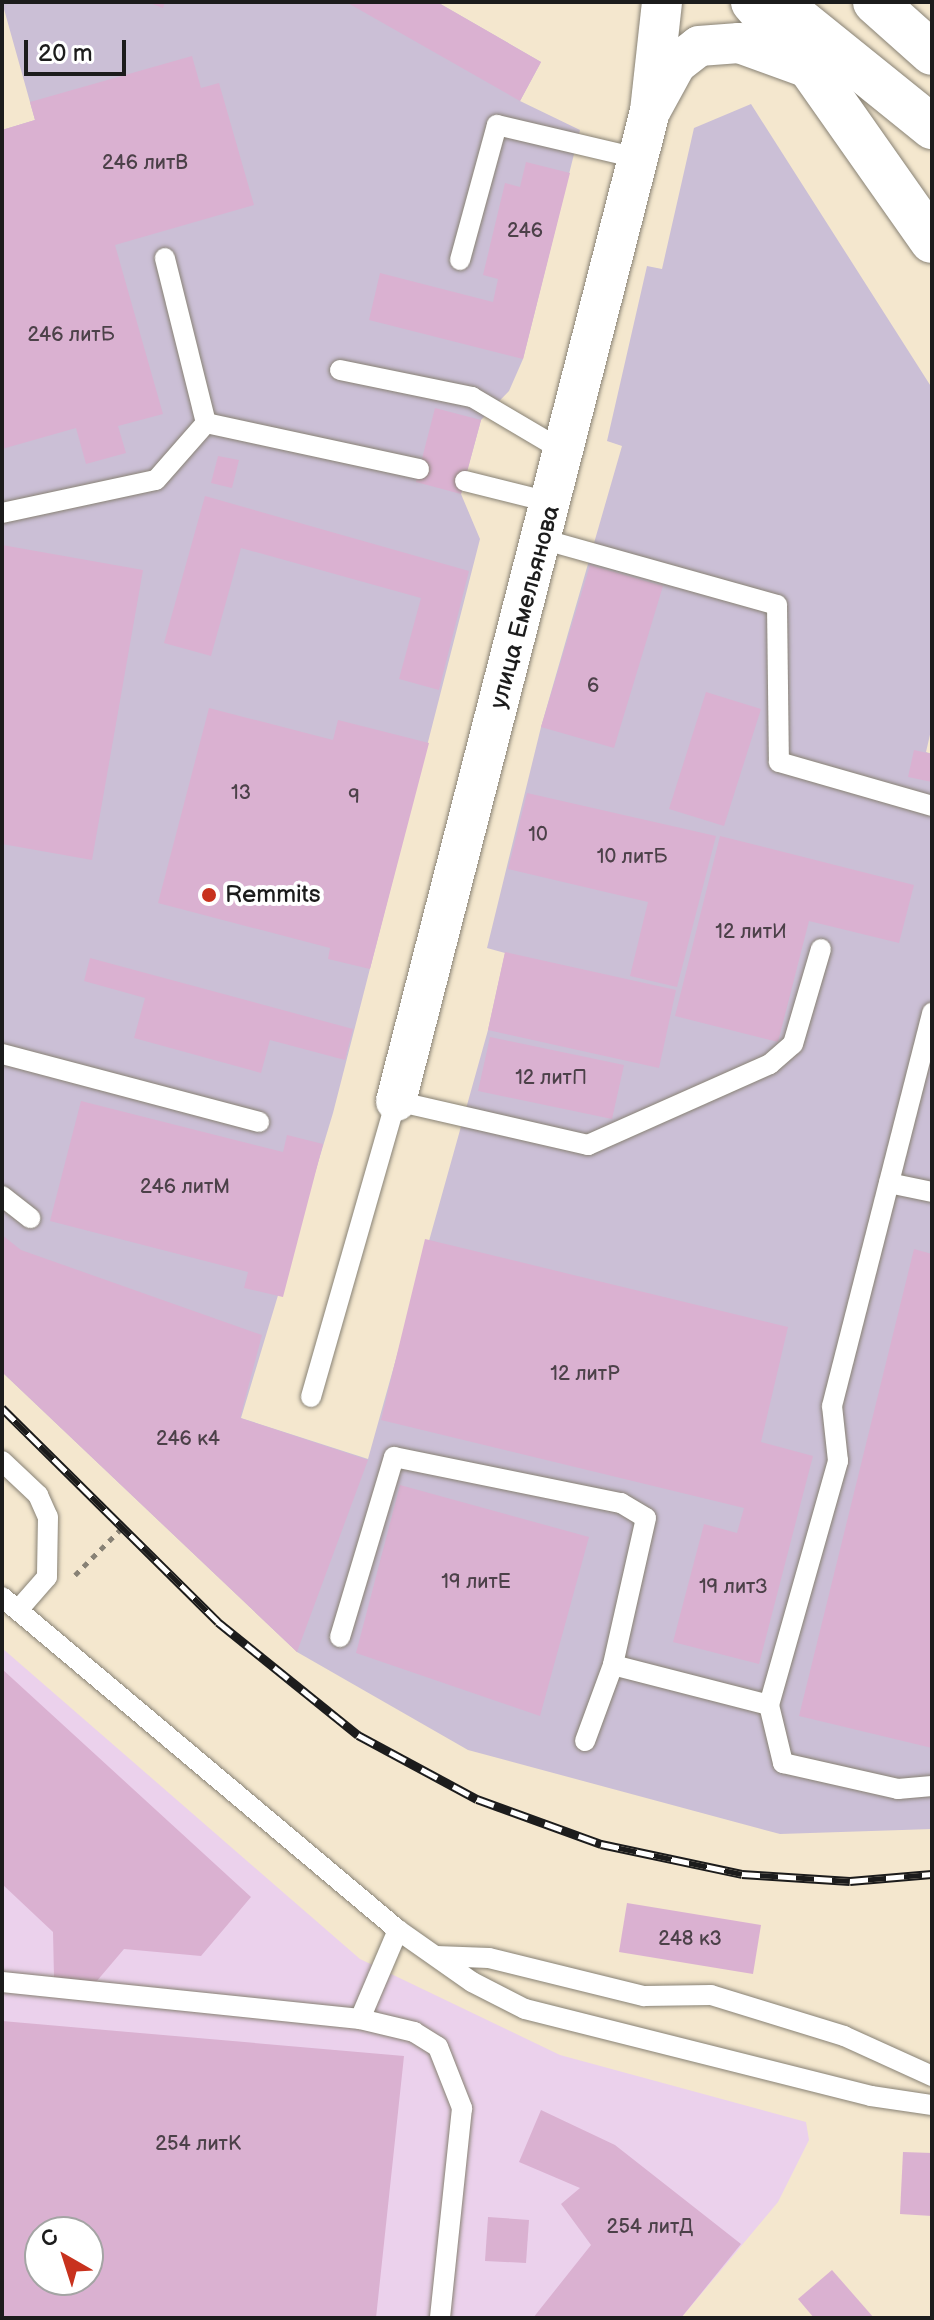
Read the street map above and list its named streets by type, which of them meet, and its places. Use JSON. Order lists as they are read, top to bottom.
{
  "streets": {
    "street": ["улица Емельянова"]
  },
  "places": ["Remmits"],
  "house_numbers": [
    "246 литВ",
    "246",
    "246 литБ",
    "6",
    "13",
    "9",
    "10",
    "10 литБ",
    "12 литИ",
    "12 литП",
    "246 литМ",
    "12 литР",
    "246 к4",
    "19 литЕ",
    "19 литЗ",
    "248 к3",
    "254 литК",
    "254 литД"
  ],
  "scale_bar": "20 m",
  "north": "top left"
}
